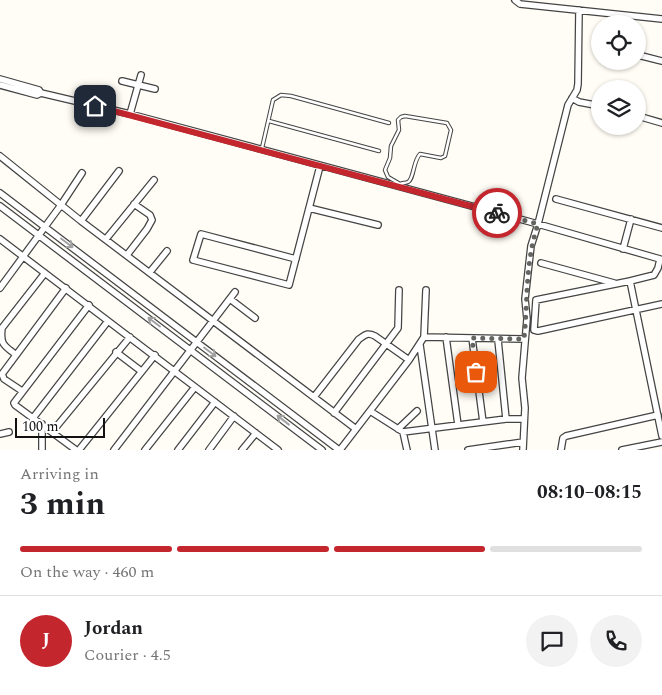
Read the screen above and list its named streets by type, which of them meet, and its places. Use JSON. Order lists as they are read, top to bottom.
{
  "scale_bar": "100 m",
  "page": {
    "scale": "100 m",
    "heading": ["3 min", "Arriving in", "08:10–08:15"],
    "panel": ["Jordan", "Courier · 4.5"],
    "bar": "On the way · 460 m",
    "round": "J"
  }
}
